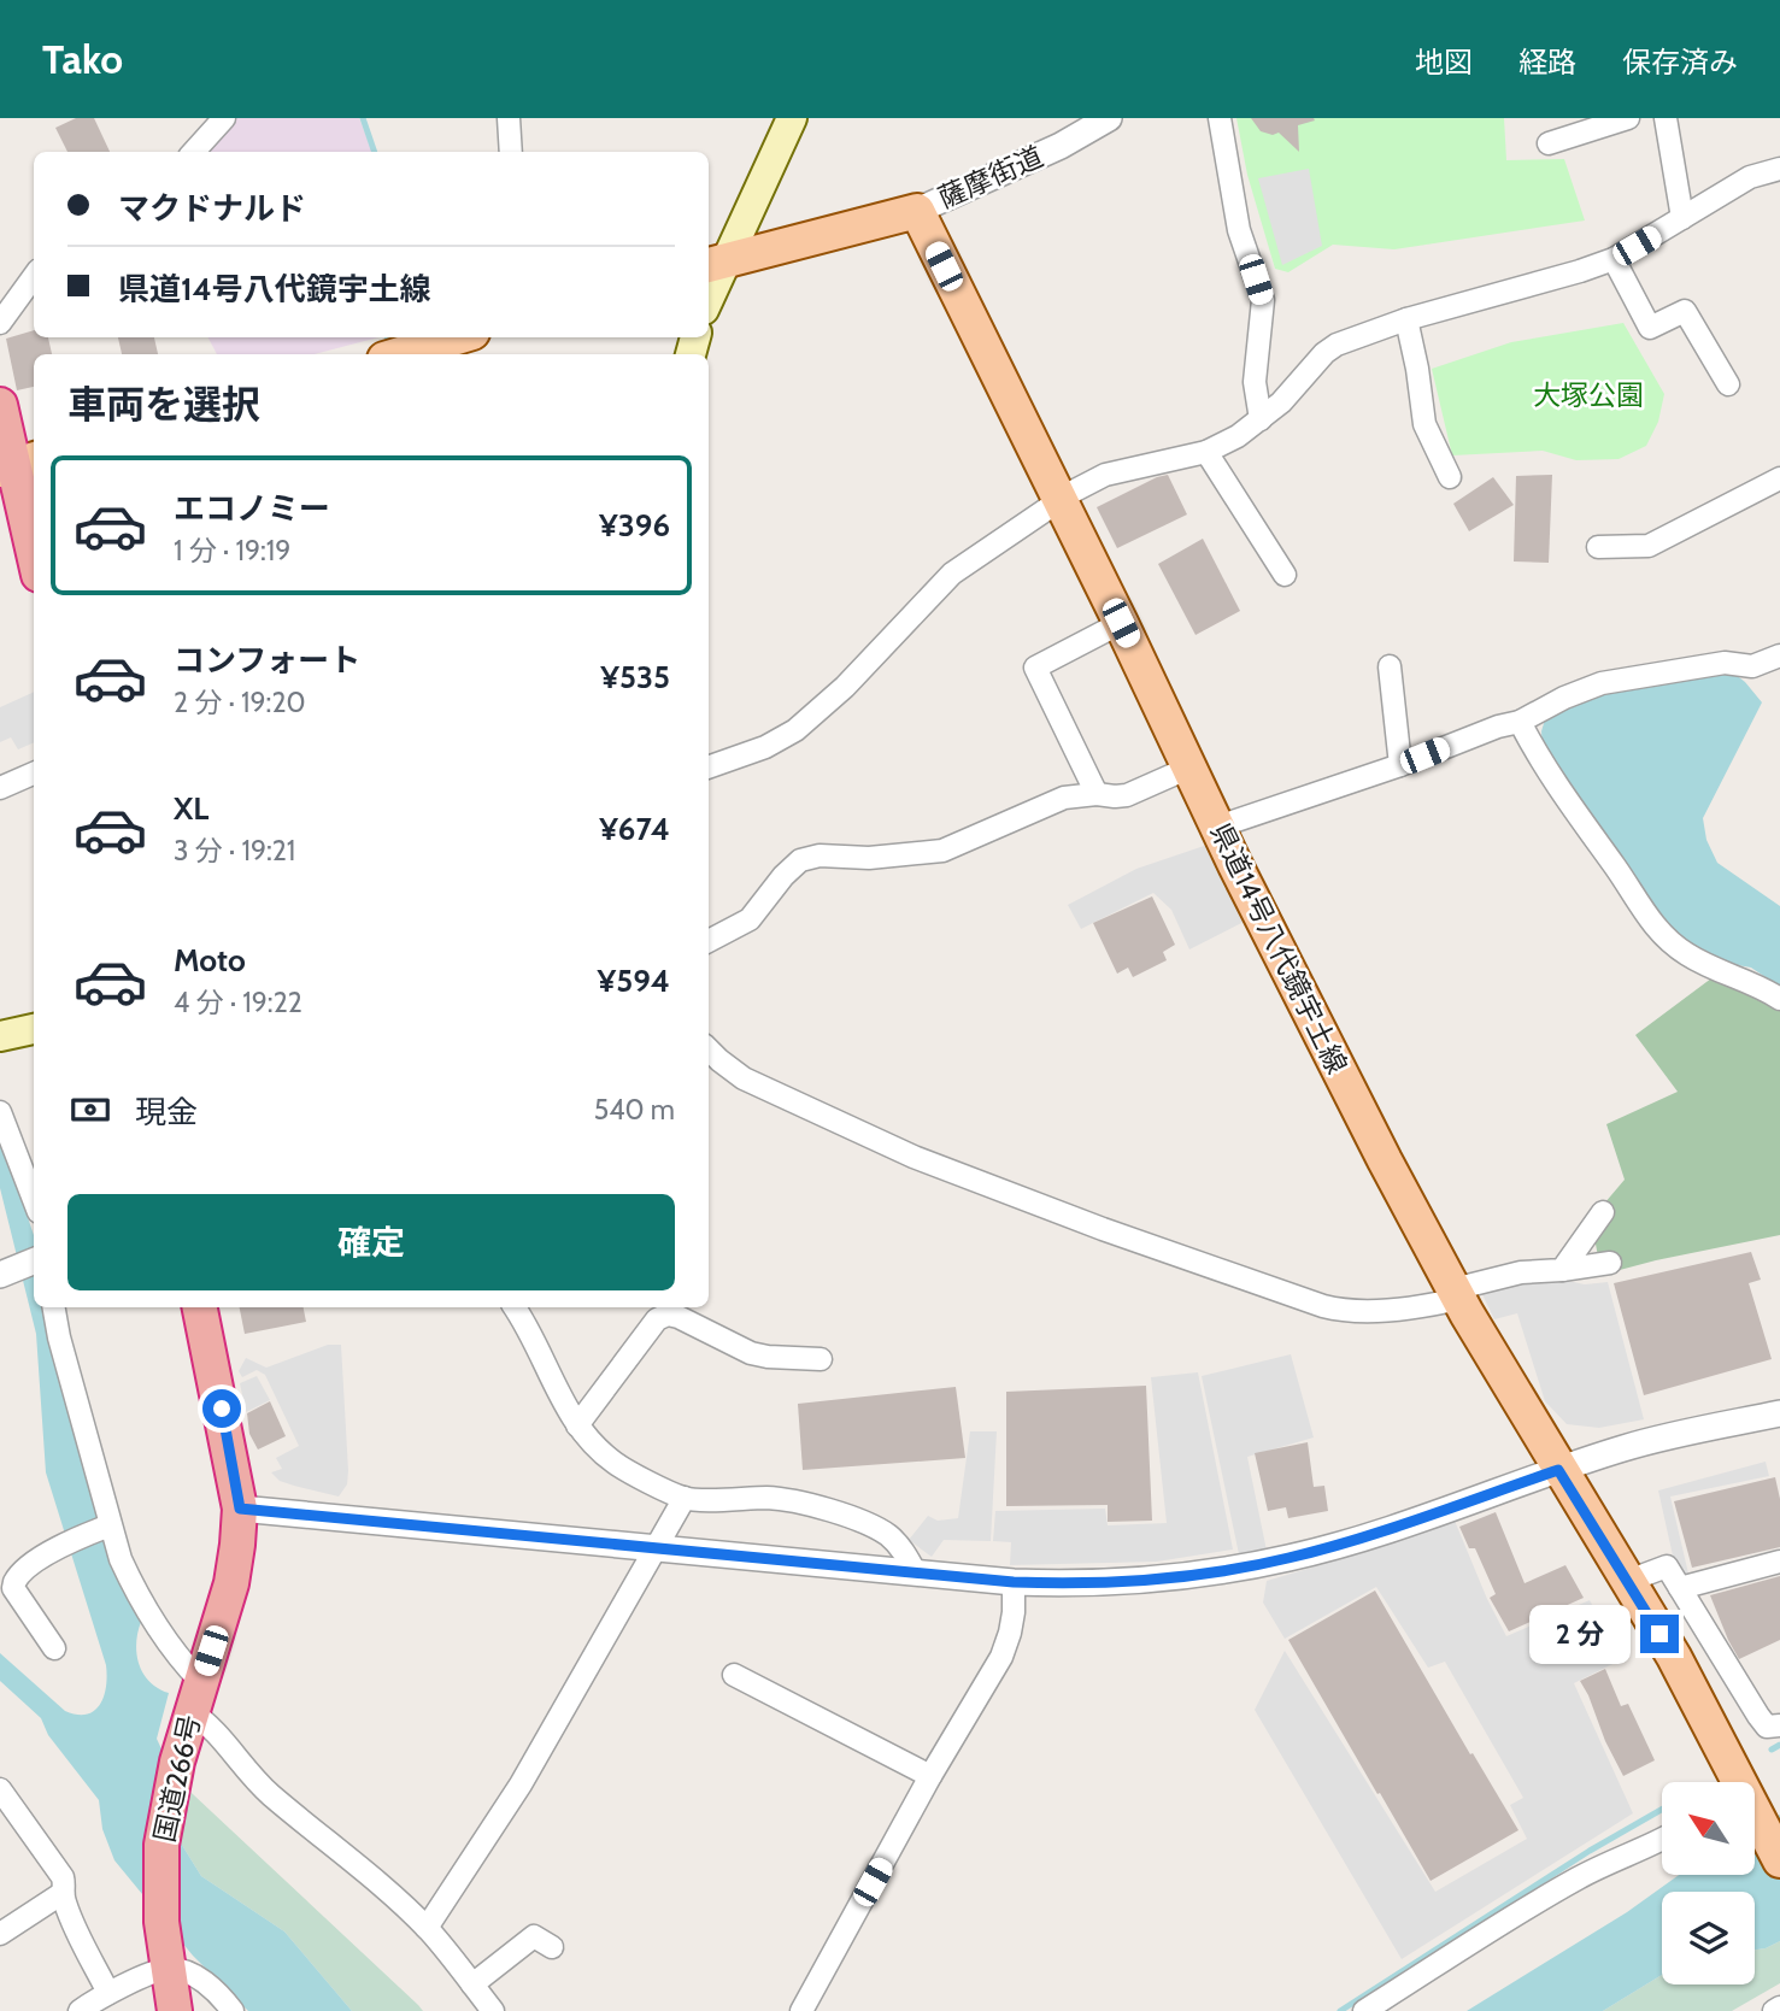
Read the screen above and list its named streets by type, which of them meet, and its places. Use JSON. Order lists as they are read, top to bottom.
{
  "streets": {
    "highway": ["国道266号"],
    "main road": ["県道14号八代鏡宇土線"],
    "street": ["薩摩街道"]
  },
  "crossings": [
    ["薩摩街道", "県道14号八代鏡宇土線"]
  ],
  "parks": ["大塚公園"],
  "north": "top left",
  "page": {
    "header": "Tako",
    "nav": ["地図", "経路", "保存済み"],
    "banner": ["マクドナルド", "県道14号八代鏡宇土線"],
    "heading": "車両を選択",
    "list": [
      {
        "name": "エコノミー",
        "note": "1 分 · 19:19",
        "value": "¥396"
      },
      {
        "name": "コンフォート",
        "note": "2 分 · 19:20",
        "value": "¥535"
      },
      {
        "name": "XL",
        "note": "3 分 · 19:21",
        "value": "¥674"
      },
      {
        "name": "Moto",
        "note": "4 分 · 19:22",
        "value": "¥594"
      }
    ],
    "pay": ["現金", "540 m"],
    "buttons": "確定",
    "bubble": "2 分"
  }
}
